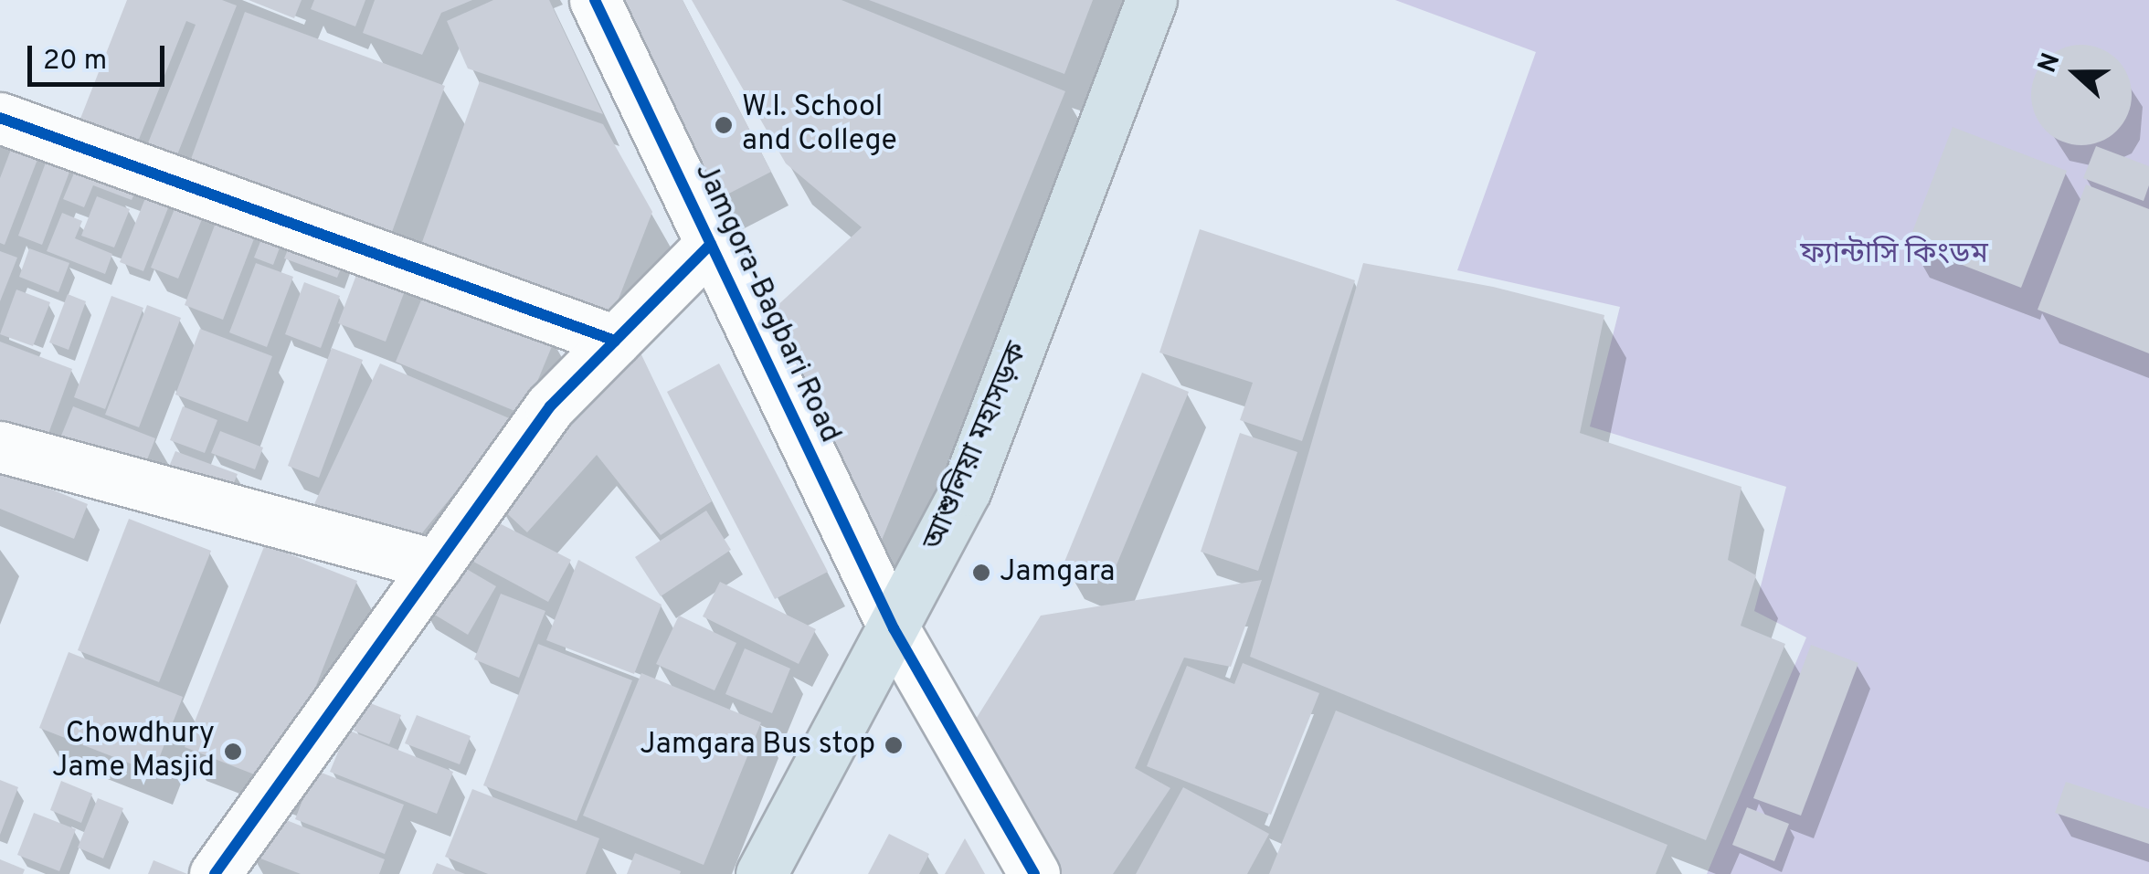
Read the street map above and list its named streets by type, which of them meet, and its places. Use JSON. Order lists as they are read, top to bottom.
{
  "streets": {
    "highway": ["আশুলিয়া মহাসড়ক"],
    "street": ["Jamgora-Bagbari Road"]
  },
  "crossings": [
    ["Jamgora-Bagbari Road", "আশুলিয়া মহাসড়ক"]
  ],
  "parks": ["ফ্যান্টাসি কিংডম"],
  "places": [
    "W.I. School and College",
    "Jamgara",
    "Jamgara Bus stop",
    "Chowdhury Jame Masjid"
  ],
  "scale_bar": "20 m",
  "north": "left"
}
